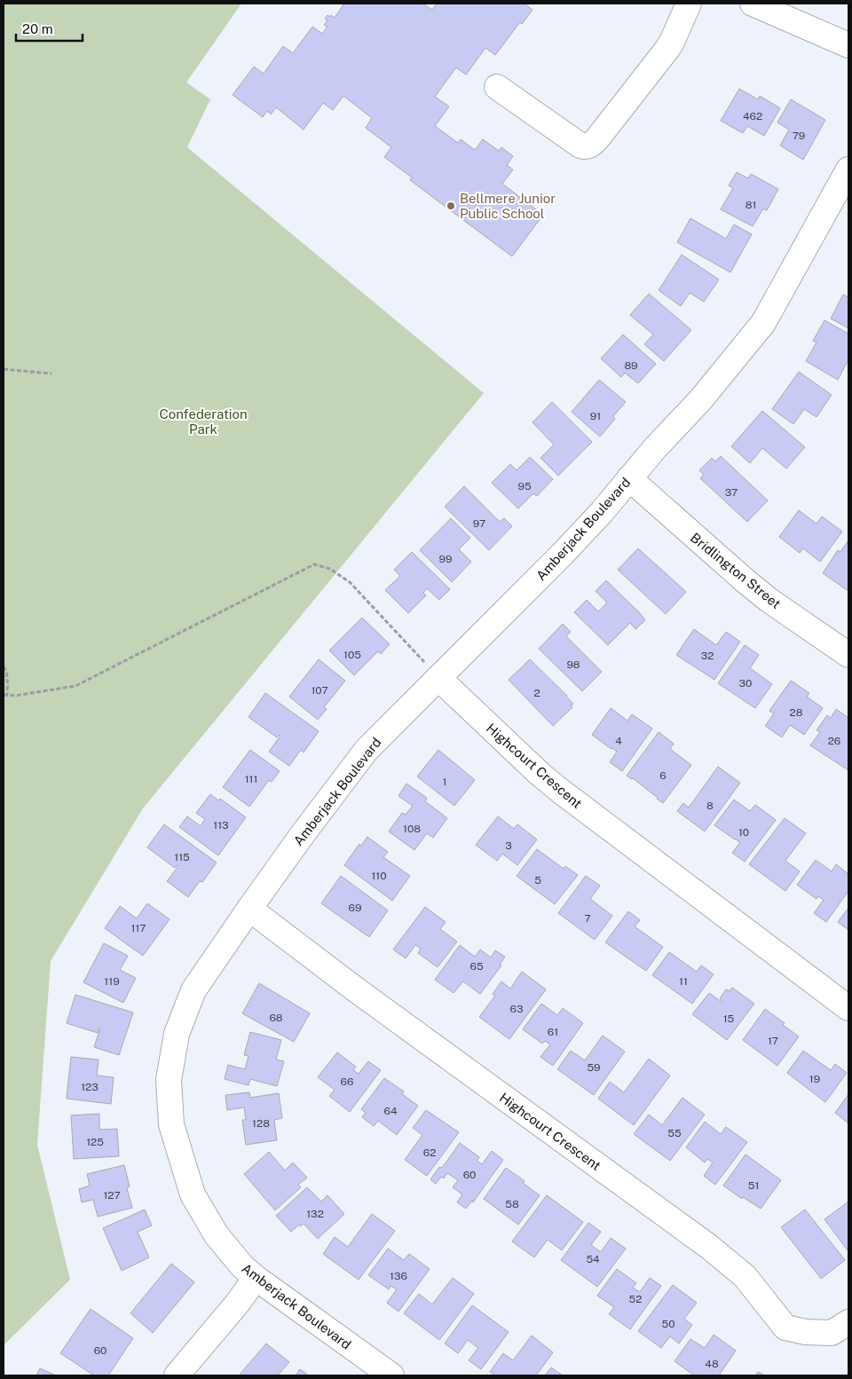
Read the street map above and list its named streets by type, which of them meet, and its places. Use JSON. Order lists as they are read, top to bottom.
{
  "streets": {
    "street": ["Amberjack Boulevard", "Bridlington Street", "Highcourt Crescent"]
  },
  "crossings": [
    ["Amberjack Boulevard", "Bridlington Street"],
    ["Amberjack Boulevard", "Highcourt Crescent"]
  ],
  "parks": ["Confederation Park"],
  "places": ["Bellmere Junior Public School"],
  "house_numbers": [
    "462",
    "79",
    "81",
    "89",
    "91",
    "95",
    "37",
    "97",
    "99",
    "105",
    "32",
    "98",
    "30",
    "107",
    "2",
    "28",
    "4",
    "26",
    "6",
    "111",
    "1",
    "8",
    "113",
    "108",
    "10",
    "3",
    "115",
    "110",
    "5",
    "69",
    "7",
    "117",
    "65",
    "119",
    "11",
    "63",
    "68",
    "15",
    "61",
    "17",
    "59",
    "19",
    "66",
    "123",
    "64",
    "128",
    "55",
    "125",
    "62",
    "60",
    "51",
    "127",
    "58",
    "132",
    "54",
    "136",
    "52",
    "50",
    "60",
    "48"
  ],
  "scale_bar": "20 m"
}
